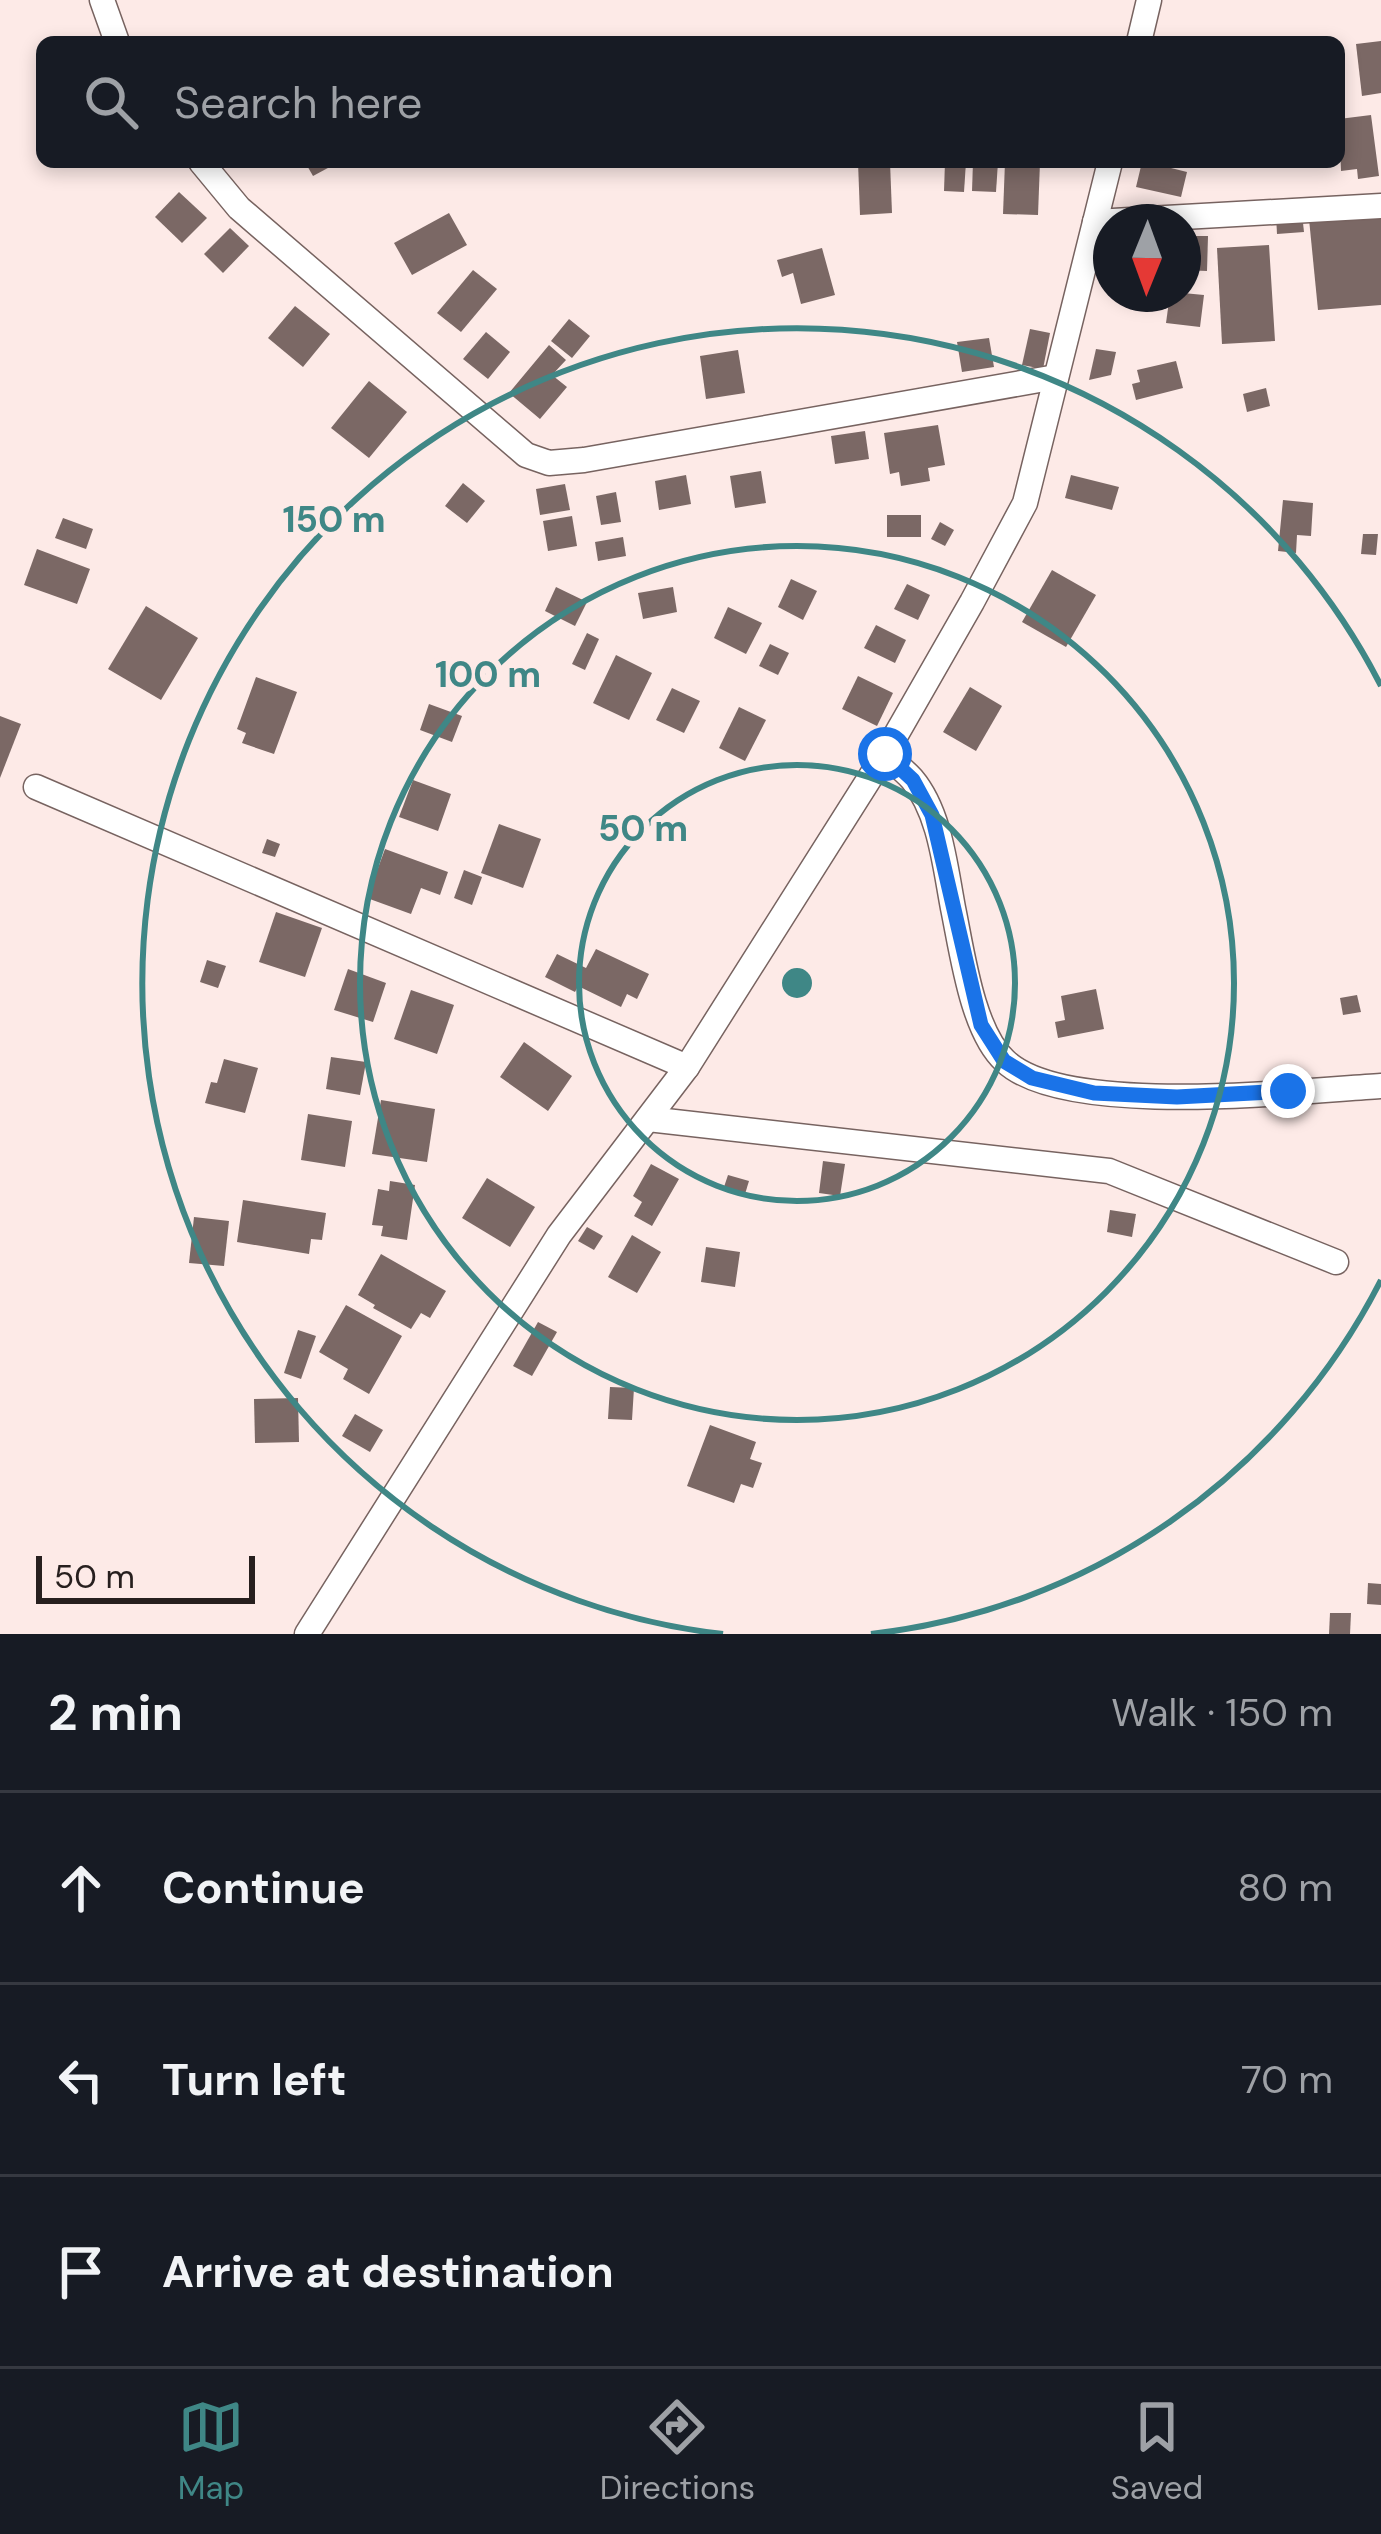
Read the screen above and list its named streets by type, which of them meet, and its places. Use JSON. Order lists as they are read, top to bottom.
{
  "scale_bar": "50 m",
  "north": "bottom",
  "page": {
    "search": "Search here",
    "scale": "50 m",
    "heading": ["2 min", "Walk · 150 m"],
    "list": [
      ["Continue", "80 m"],
      ["Turn left", "70 m"],
      "Arrive at destination"
    ],
    "nav": ["Map", "Directions", "Saved"]
  },
  "rings": ["150 m", "100 m", "50 m"]
}
